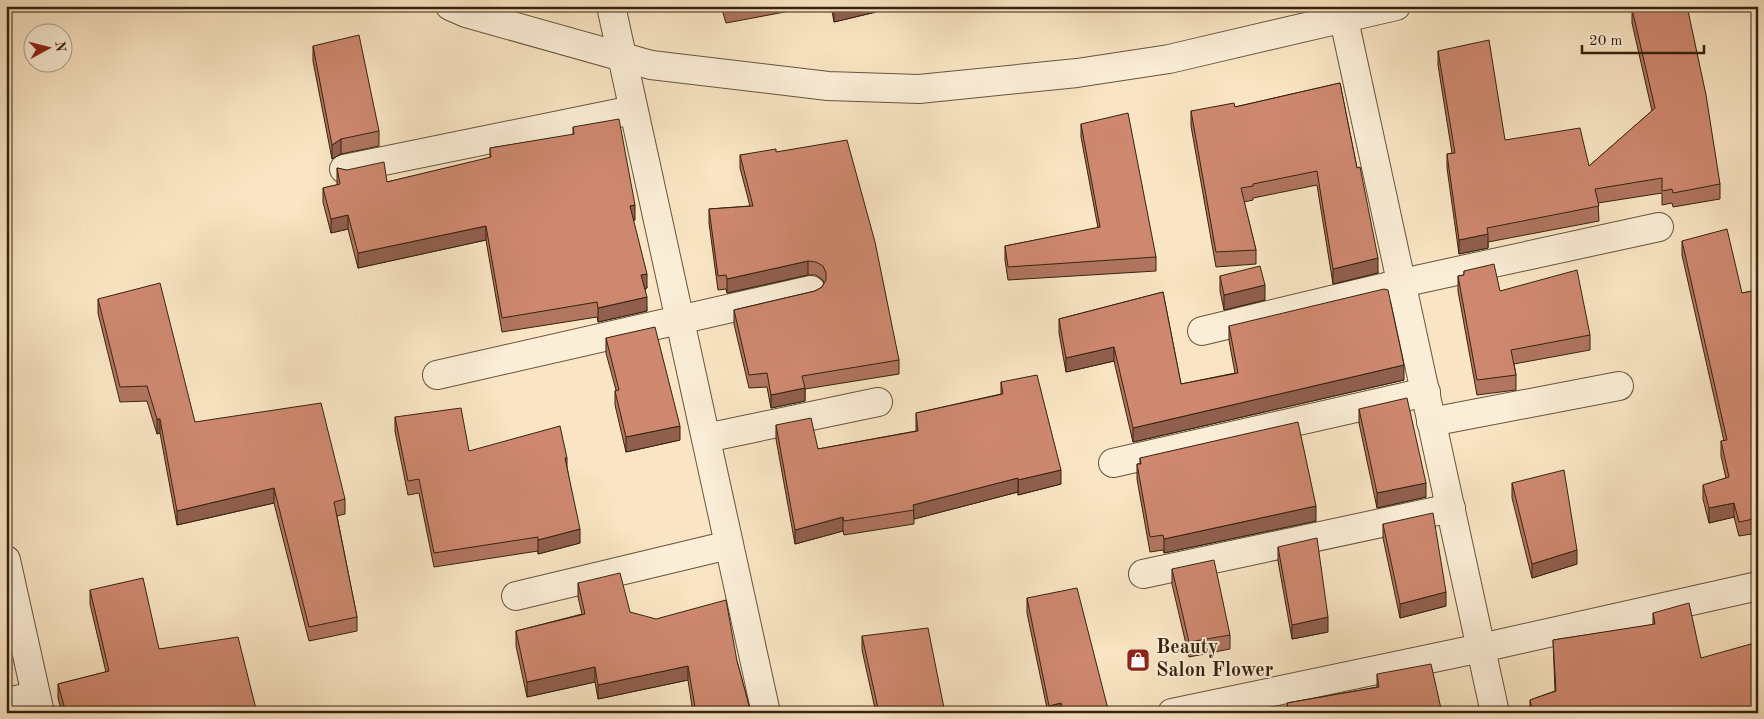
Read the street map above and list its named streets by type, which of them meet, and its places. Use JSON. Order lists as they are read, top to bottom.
{
  "places": {
    "shop": ["Beauty Salon Flower"]
  },
  "scale_bar": "20 m",
  "north": "right"
}
